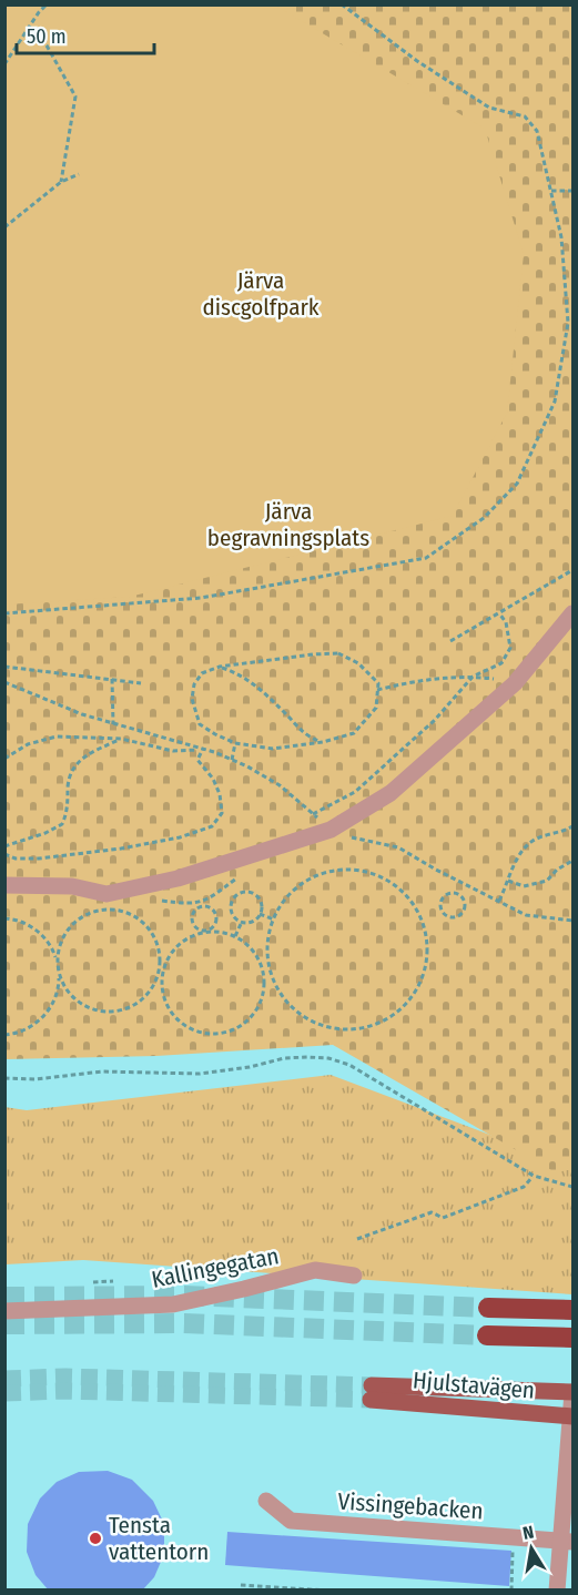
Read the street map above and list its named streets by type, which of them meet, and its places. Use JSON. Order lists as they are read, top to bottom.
{
  "streets": {
    "main road": ["Hjulstavägen"],
    "street": ["Kallingegatan", "Vissingebacken"]
  },
  "parks": ["Järva discgolfpark", "Järva begravningsplats"],
  "places": ["Tensta vattentorn"],
  "scale_bar": "50 m",
  "north": "top"
}
